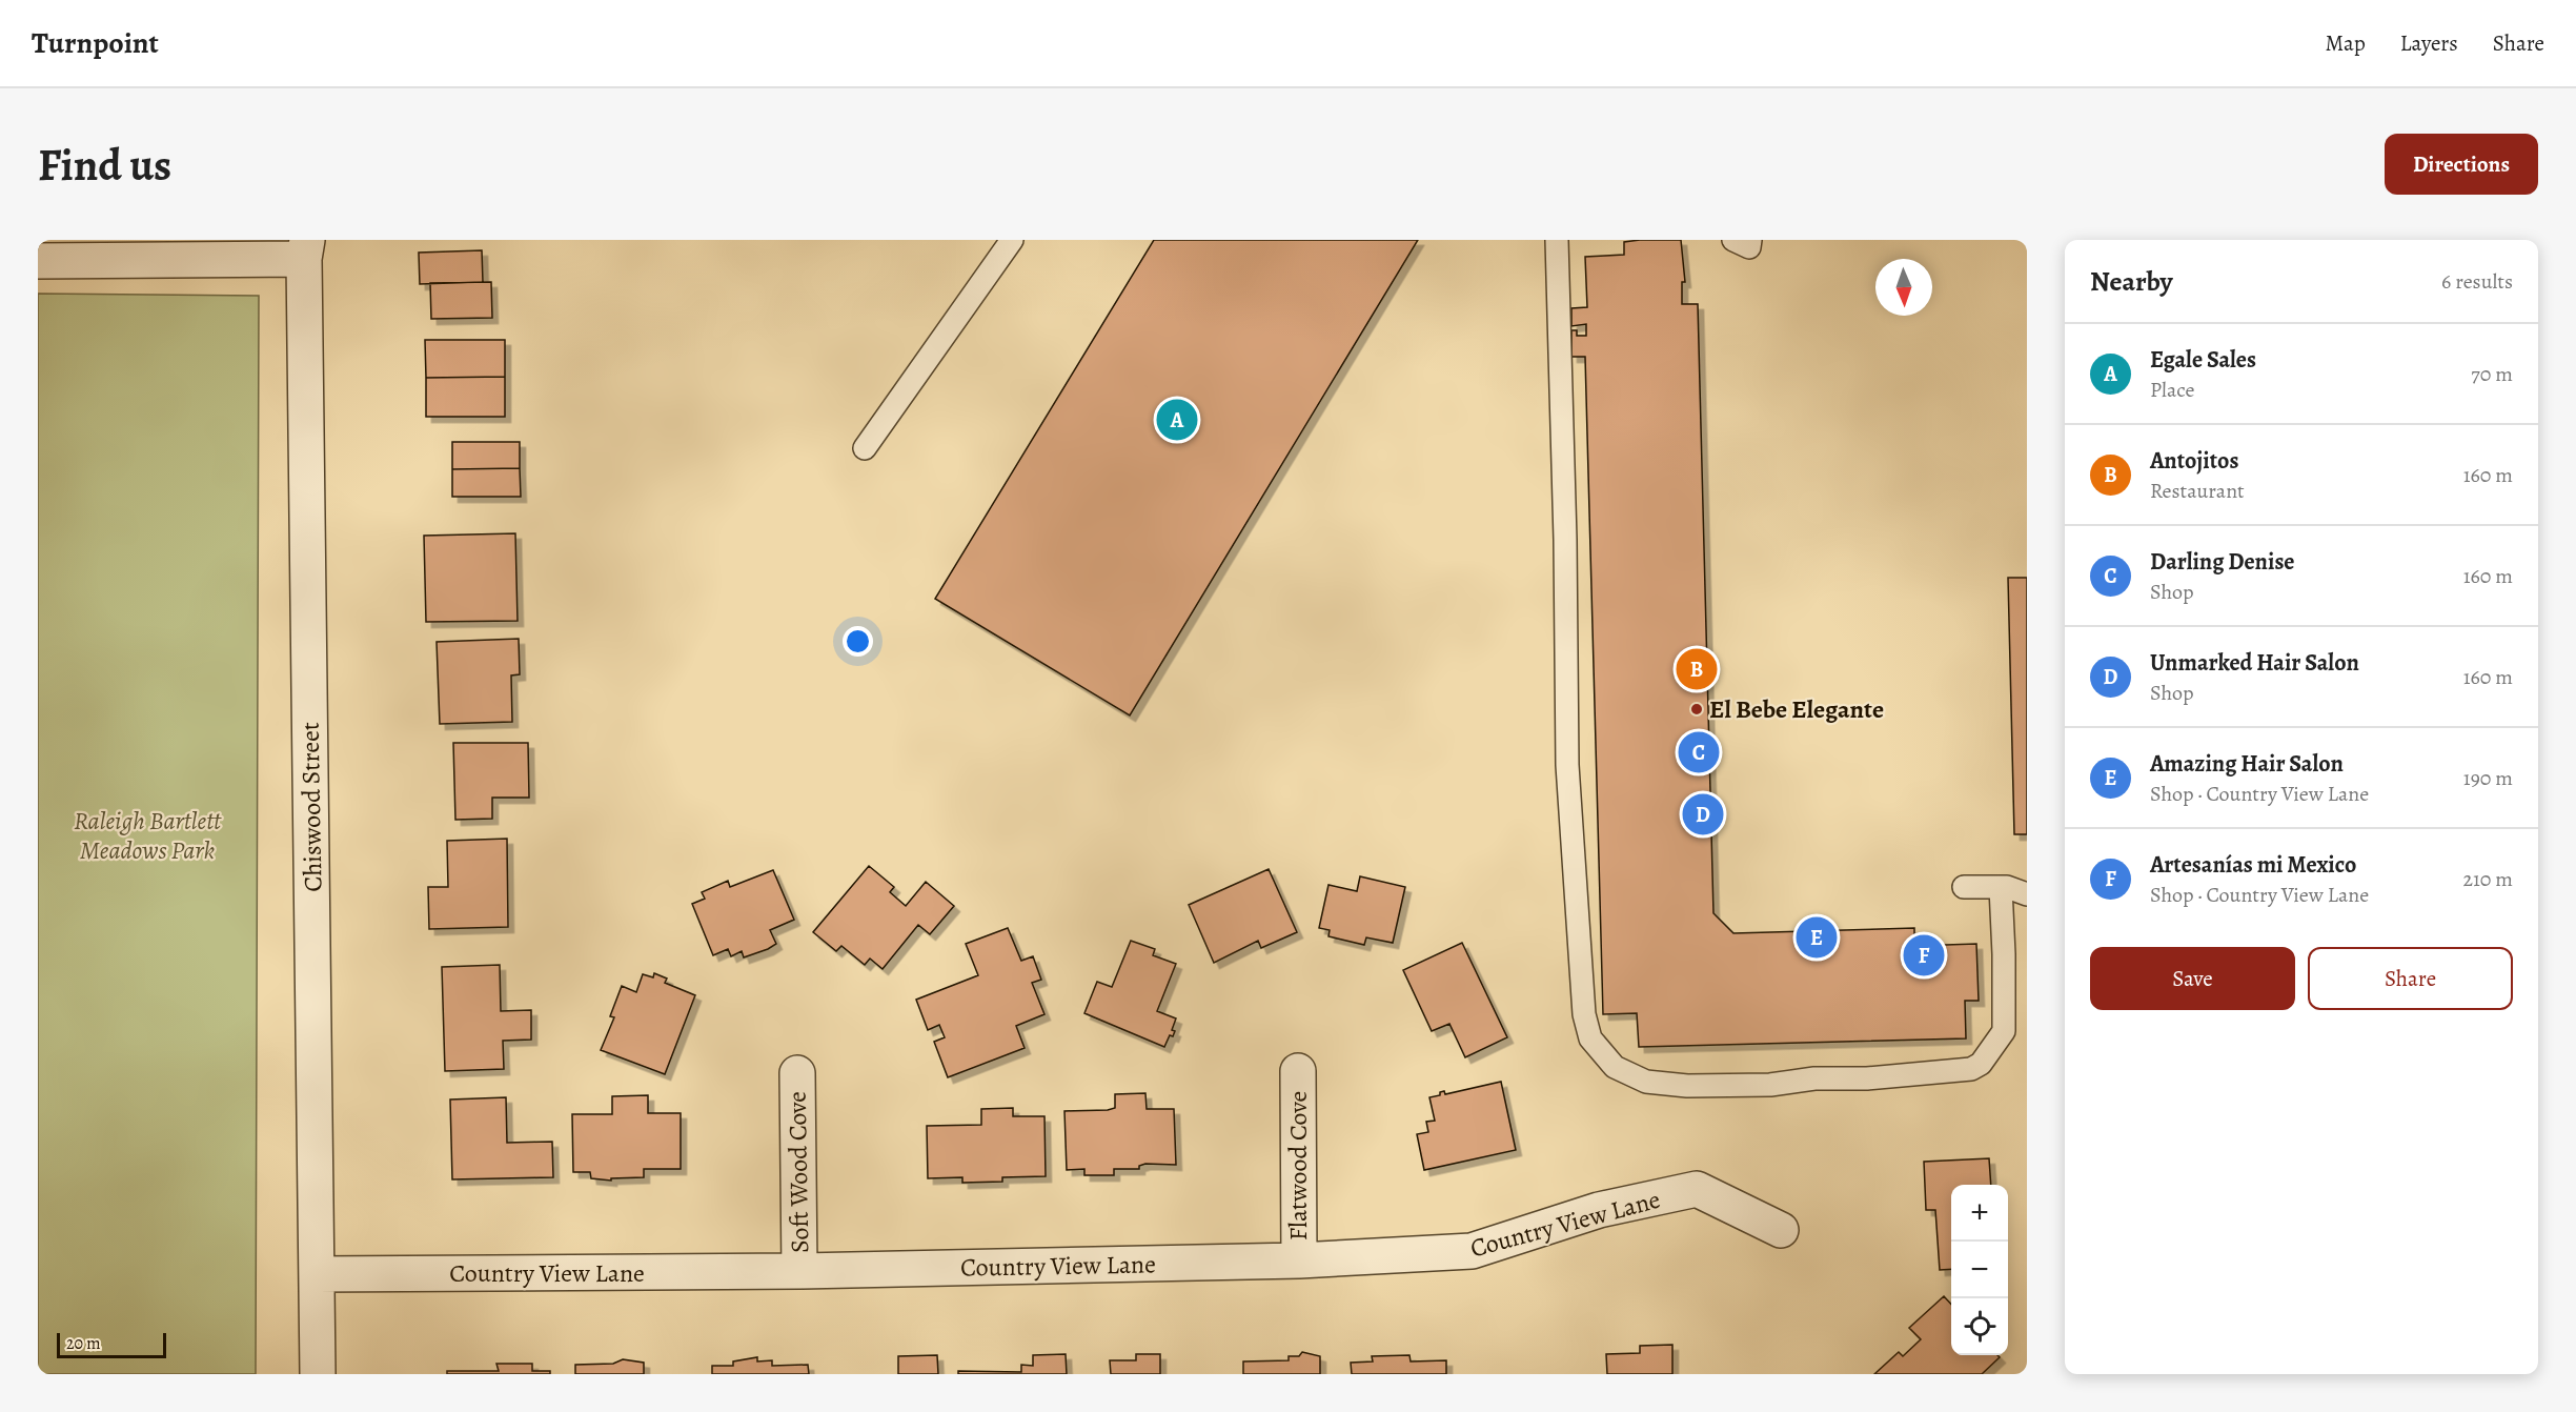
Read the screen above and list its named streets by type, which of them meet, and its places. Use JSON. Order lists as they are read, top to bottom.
{
  "streets": {
    "street": [
      "Chiswood Street",
      "Flatwood Cove",
      "Soft Wood Cove",
      "Country View Lane"
    ]
  },
  "crossings": [
    ["Chiswood Street", "Country View Lane"],
    ["Flatwood Cove", "Country View Lane"],
    ["Soft Wood Cove", "Country View Lane"]
  ],
  "parks": ["Raleigh Bartlett Meadows Park"],
  "places": ["El Bebe Elegante"],
  "scale_bar": "20 m",
  "north": "bottom",
  "page": {
    "header": "Turnpoint",
    "nav": ["Map", "Layers", "Share"],
    "buttons": [
      "Directions",
      ["Save", "Share"]
    ],
    "title": "Find us",
    "heading": ["Nearby", "6 results"],
    "list": [
      {
        "mark": "A",
        "name": "Egale Sales",
        "note": "Place",
        "value": "70 m"
      },
      {
        "mark": "B",
        "name": "Antojitos",
        "note": "Restaurant",
        "value": "160 m"
      },
      {
        "mark": "C",
        "name": "Darling Denise",
        "note": "Shop",
        "value": "160 m"
      },
      {
        "mark": "D",
        "name": "Unmarked Hair Salon",
        "note": "Shop",
        "value": "160 m"
      },
      {
        "mark": "E",
        "name": "Amazing Hair Salon",
        "note": "Shop · Country View Lane",
        "value": "190 m"
      },
      {
        "mark": "F",
        "name": "Artesanías mi Mexico",
        "note": "Shop · Country View Lane",
        "value": "210 m"
      }
    ],
    "pins": [
      "A",
      "B",
      "C",
      "D",
      "E",
      "F"
    ],
    "map_buttons": ["+", "−"],
    "scale": "20 m"
  }
}
